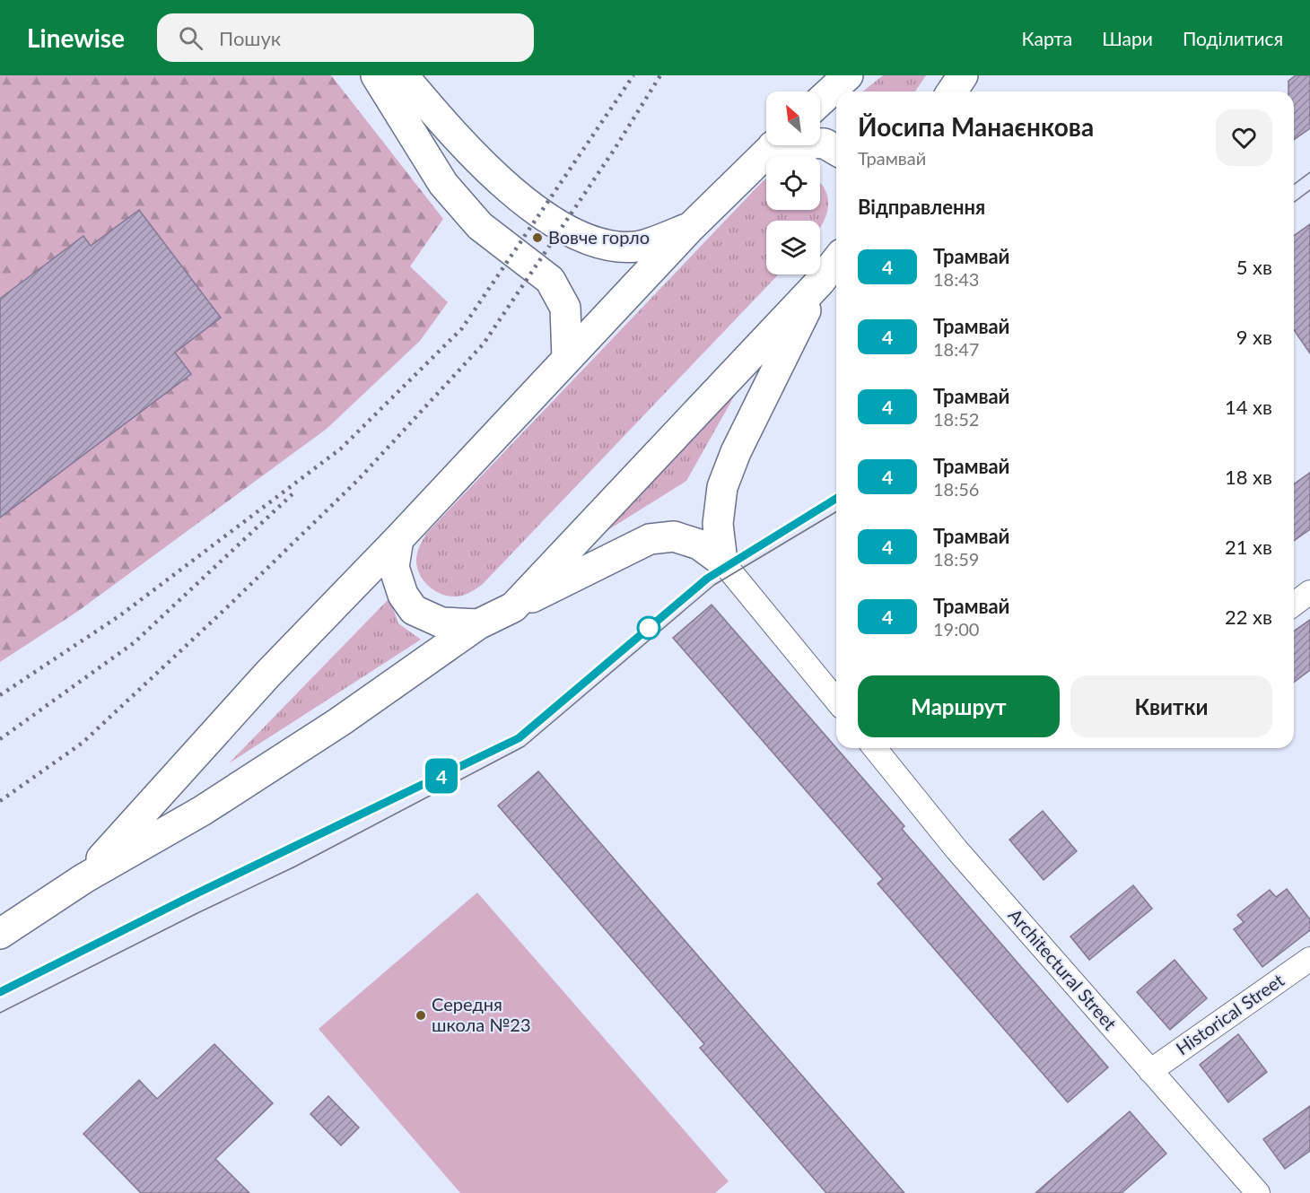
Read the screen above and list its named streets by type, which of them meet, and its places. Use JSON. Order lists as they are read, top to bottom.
{
  "streets": {
    "street": ["Architectural Street", "Historical Street"]
  },
  "crossings": [
    ["Architectural Street", "Historical Street"]
  ],
  "places": ["Вовче горло", "Середня школа №23"],
  "lines": ["tram line 4"],
  "north": "top left",
  "page": {
    "header": "Linewise",
    "search": "Пошук",
    "nav": ["Карта", "Шари", "Поділитися"],
    "on_map": "4",
    "heading": [
      ["Йосипа Манаєнкова", "Трамвай"],
      "Відправлення"
    ],
    "list": [
      {
        "mark": "4",
        "name": "Трамвай",
        "note": "18:43",
        "value": "5 хв"
      },
      {
        "mark": "4",
        "name": "Трамвай",
        "note": "18:47",
        "value": "9 хв"
      },
      {
        "mark": "4",
        "name": "Трамвай",
        "note": "18:52",
        "value": "14 хв"
      },
      {
        "mark": "4",
        "name": "Трамвай",
        "note": "18:56",
        "value": "18 хв"
      },
      {
        "mark": "4",
        "name": "Трамвай",
        "note": "18:59",
        "value": "21 хв"
      },
      {
        "mark": "4",
        "name": "Трамвай",
        "note": "19:00",
        "value": "22 хв"
      }
    ],
    "buttons": ["Маршрут", "Квитки"]
  }
}
